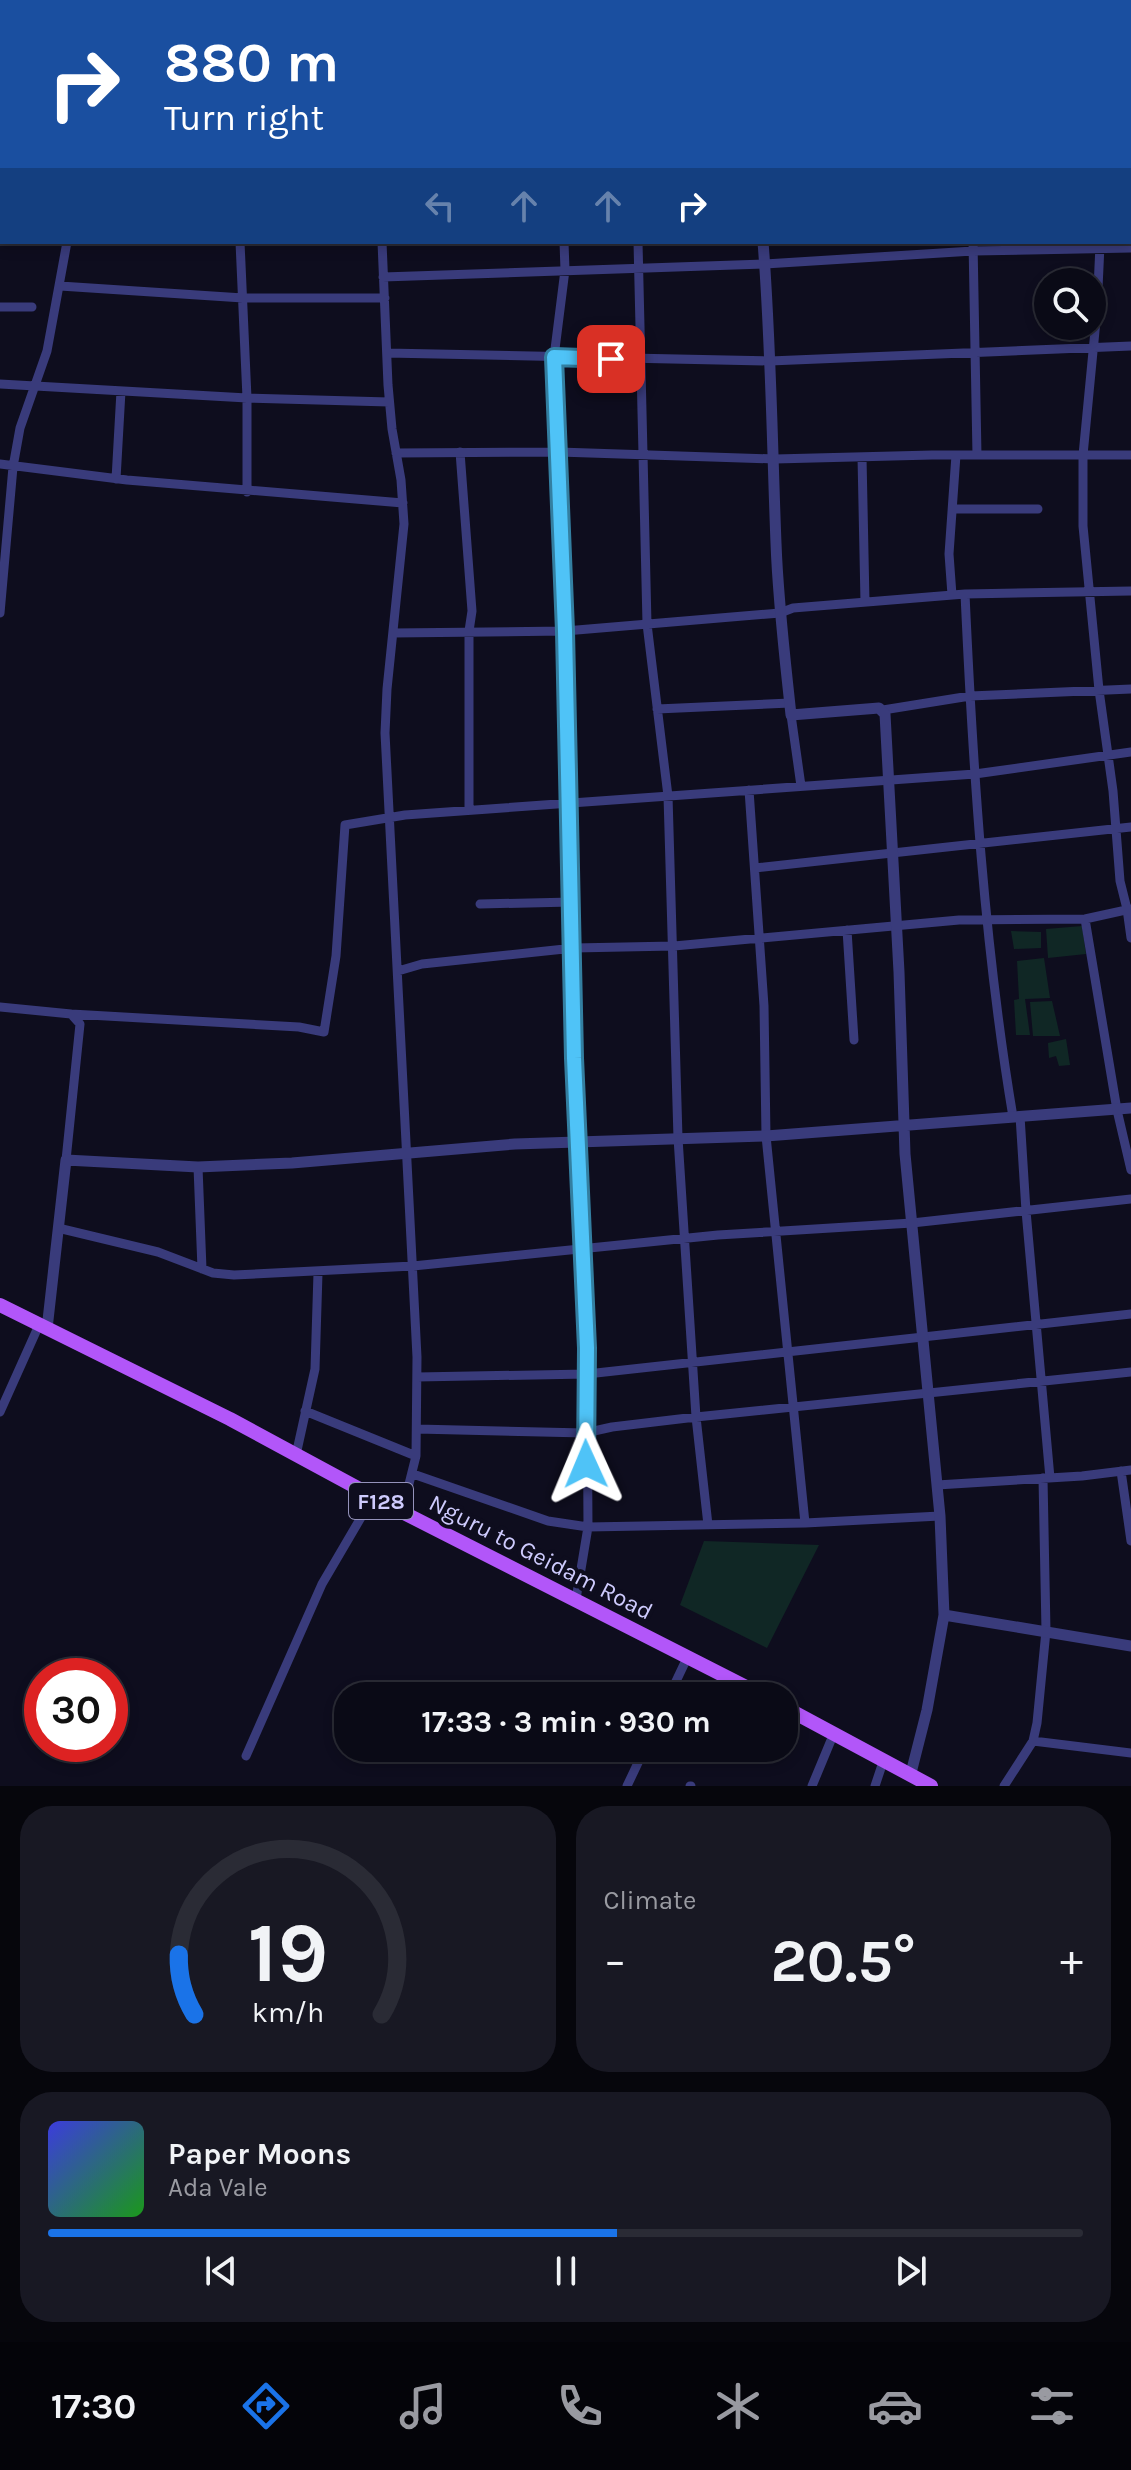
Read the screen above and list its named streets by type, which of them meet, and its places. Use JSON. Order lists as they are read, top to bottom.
{
  "streets": {
    "main road": ["F128", "Nguru to Geidam Road"]
  },
  "page": {
    "turn": ["880 m", "Turn right"],
    "limit": "30",
    "trip": "17:33 · 3 min · 930 m",
    "tile": "Climate",
    "heat": ["−", "20.5°", "+"],
    "song": ["Paper Moons", "Ada Vale"],
    "tabs": "17:30",
    "gauge": ["19", "km/h"]
  }
}
